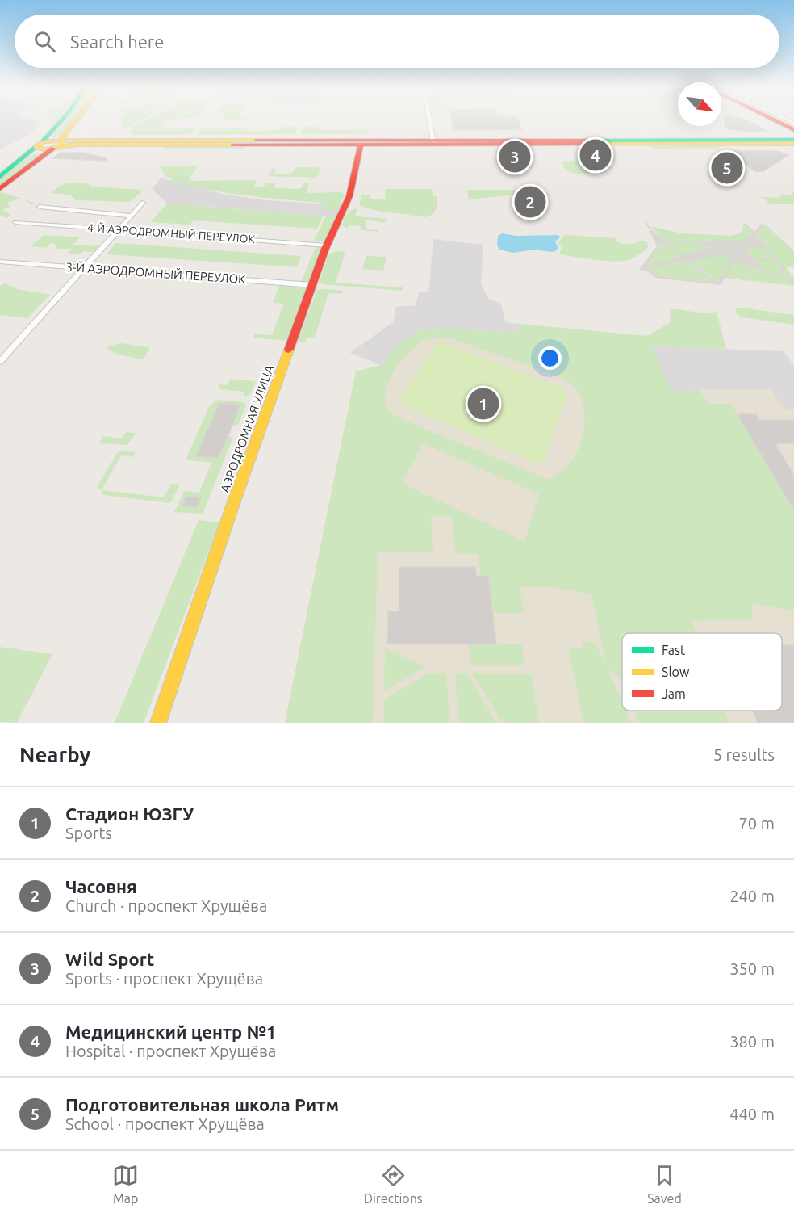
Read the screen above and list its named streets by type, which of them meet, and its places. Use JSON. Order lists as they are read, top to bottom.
{
  "streets": {
    "main road": ["АЭРОДРОМНАЯ УЛИЦА"],
    "street": ["4-Й АЭРОДРОМНЫЙ ПЕРЕУЛОК", "3-Й АЭРОДРОМНЫЙ ПЕРЕУЛОК"]
  },
  "crossings": [
    ["4-Й АЭРОДРОМНЫЙ ПЕРЕУЛОК", "АЭРОДРОМНАЯ УЛИЦА"],
    ["3-Й АЭРОДРОМНЫЙ ПЕРЕУЛОК", "АЭРОДРОМНАЯ УЛИЦА"]
  ],
  "legend": ["Fast", "Slow", "Jam"],
  "north": "bottom right",
  "page": {
    "search": "Search here",
    "pins": [
      "4",
      "3",
      "5",
      "2",
      "1"
    ],
    "heading": ["Nearby", "5 results"],
    "list": [
      {
        "mark": "1",
        "name": "Стадион ЮЗГУ",
        "note": "Sports",
        "value": "70 m"
      },
      {
        "mark": "2",
        "name": "Часовня",
        "note": "Church · проспект Хрущёва",
        "value": "240 m"
      },
      {
        "mark": "3",
        "name": "Wild Sport",
        "note": "Sports · проспект Хрущёва",
        "value": "350 m"
      },
      {
        "mark": "4",
        "name": "Медицинский центр №1",
        "note": "Hospital · проспект Хрущёва",
        "value": "380 m"
      },
      {
        "mark": "5",
        "name": "Подготовительная школа Ритм",
        "note": "School · проспект Хрущёва",
        "value": "440 m"
      }
    ],
    "nav": ["Map", "Directions", "Saved"]
  }
}
